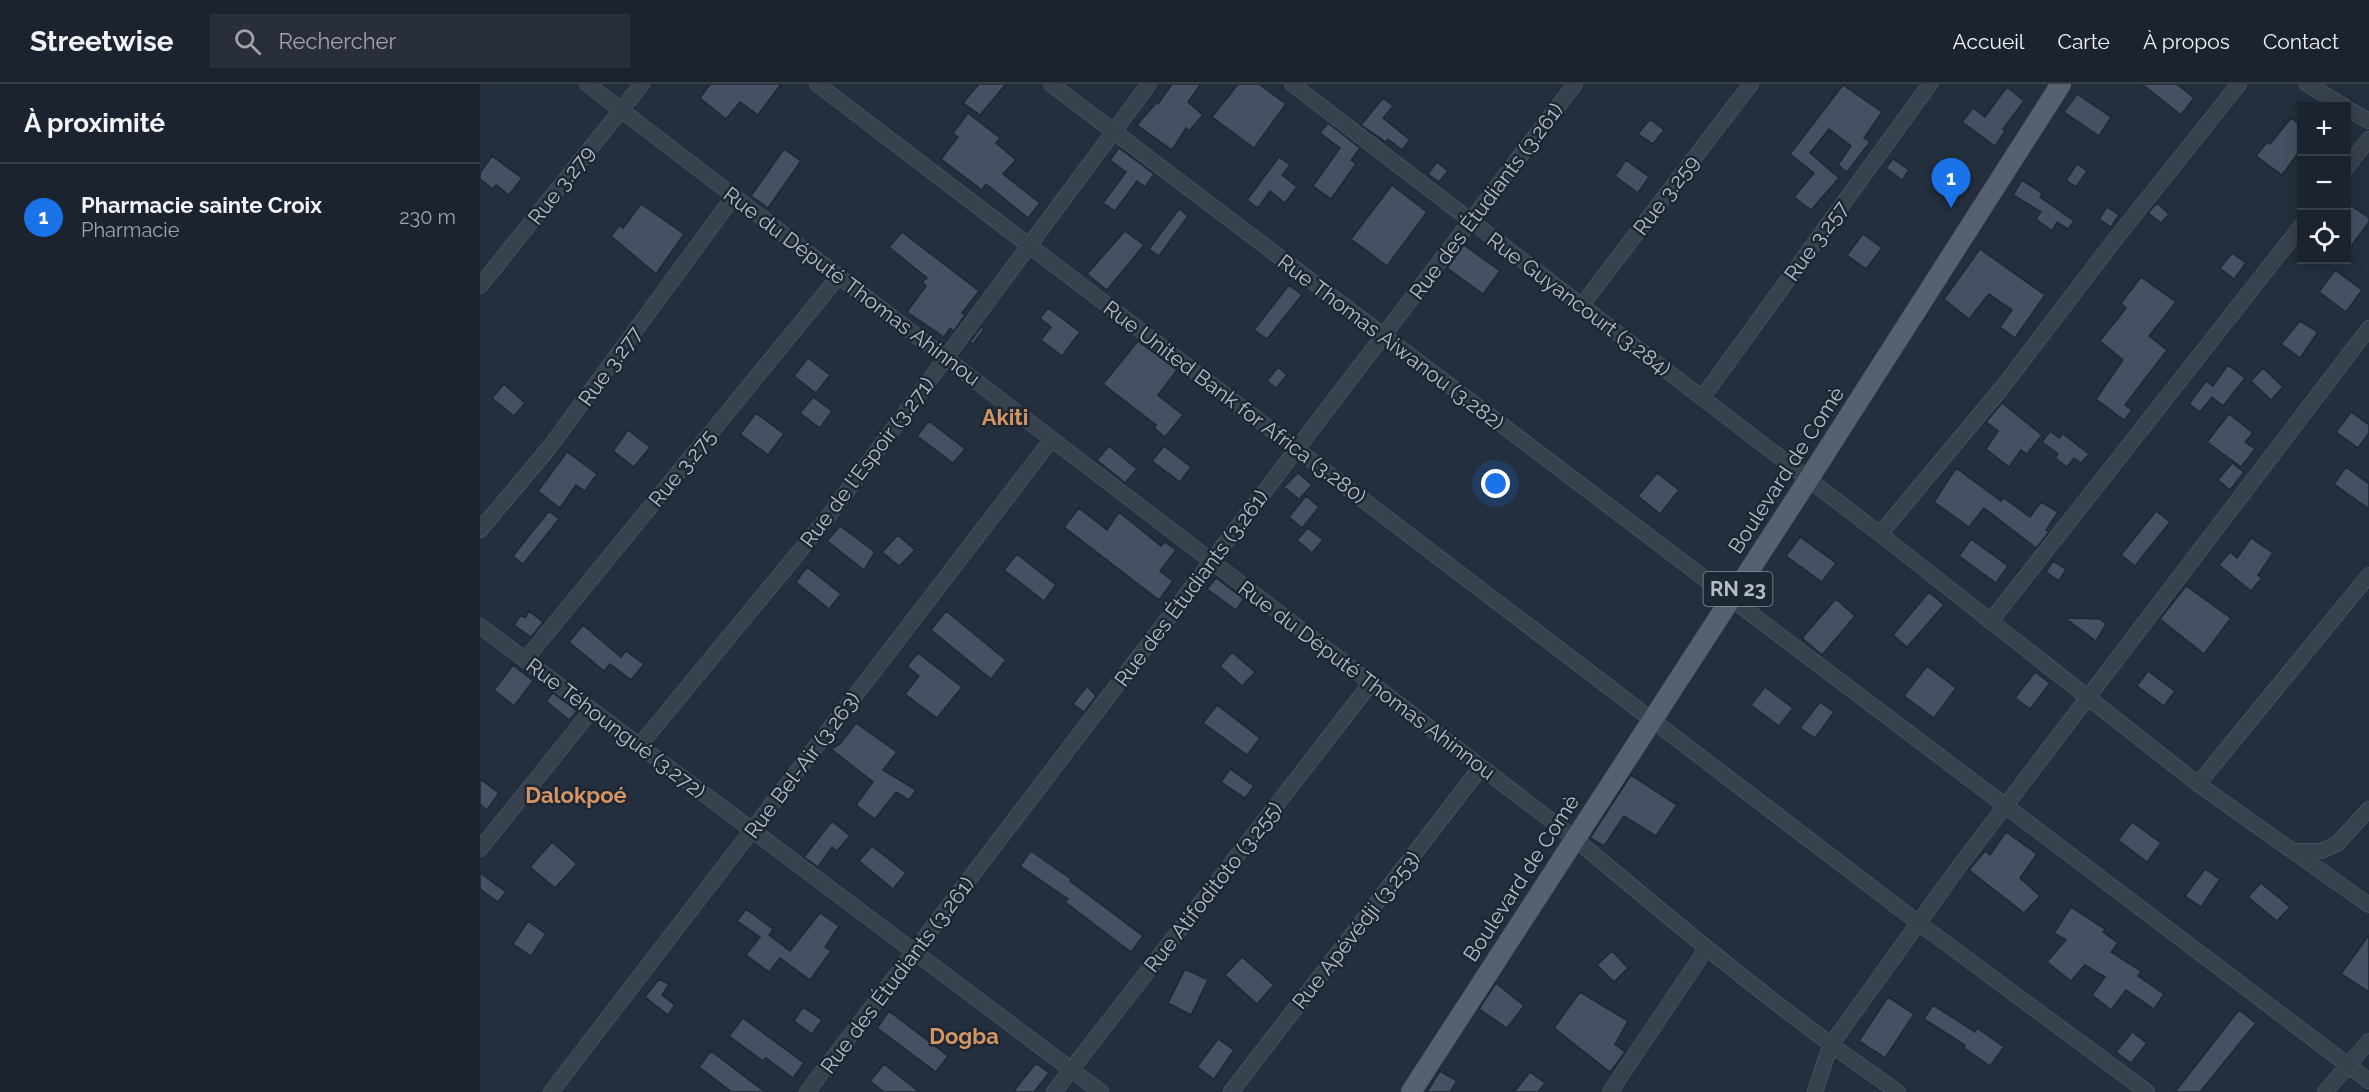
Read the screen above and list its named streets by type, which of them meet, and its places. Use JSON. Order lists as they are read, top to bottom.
{
  "streets": {
    "main road": ["Boulevard de Comè", "RN 23"],
    "street": [
      "Rue 3.279",
      "Rue 3.259",
      "Rue des Étudiants (3.261)",
      "Rue 3.257",
      "Rue du Député Thomas Ahinnou",
      "Rue Guyancourt (3.284)",
      "Rue Thomas Aiwanou (3.282)",
      "Rue 3.277",
      "Rue United Bank for Africa (3.280)",
      "Rue de l'Espoir (3.271)",
      "Rue 3.275",
      "Rue Téhoungué (3.272)",
      "Rue Bel-Air (3.263)",
      "Rue Atifoditoto (3.255)",
      "Rue Apévédji (3.253)"
    ]
  },
  "crossings": [
    ["Rue 3.279", "Rue du Député Thomas Ahinnou"],
    ["Rue 3.259", "Rue Guyancourt (3.284)"],
    ["Rue des Étudiants (3.261)", "Rue du Député Thomas Ahinnou"],
    ["Rue des Étudiants (3.261)", "Rue Guyancourt (3.284)"],
    ["Rue des Étudiants (3.261)", "Rue Thomas Aiwanou (3.282)"],
    ["Rue des Étudiants (3.261)", "Rue United Bank for Africa (3.280)"],
    ["Rue des Étudiants (3.261)", "Rue Téhoungué (3.272)"],
    ["Rue 3.257", "Rue Guyancourt (3.284)"],
    ["Rue du Député Thomas Ahinnou", "Rue 3.277"],
    ["Rue du Député Thomas Ahinnou", "Rue de l'Espoir (3.271)"],
    ["Rue du Député Thomas Ahinnou", "Rue 3.275"],
    ["Rue du Député Thomas Ahinnou", "Boulevard de Comè"],
    ["Rue du Député Thomas Ahinnou", "Rue Bel-Air (3.263)"],
    ["Rue du Député Thomas Ahinnou", "Rue Atifoditoto (3.255)"],
    ["Rue du Député Thomas Ahinnou", "Rue Apévédji (3.253)"],
    ["Rue Guyancourt (3.284)", "Boulevard de Comè"],
    ["Rue Thomas Aiwanou (3.282)", "Rue de l'Espoir (3.271)"],
    ["Rue Thomas Aiwanou (3.282)", "Boulevard de Comè"],
    ["Rue United Bank for Africa (3.280)", "Rue de l'Espoir (3.271)"],
    ["Rue United Bank for Africa (3.280)", "Boulevard de Comè"],
    ["Rue de l'Espoir (3.271)", "Rue Téhoungué (3.272)"],
    ["Rue 3.275", "Rue Téhoungué (3.272)"],
    ["Rue Téhoungué (3.272)", "Rue Bel-Air (3.263)"],
    ["Rue Téhoungué (3.272)", "Rue Atifoditoto (3.255)"]
  ],
  "districts": ["Akiti", "Dalokpoé", "Dogba"],
  "page": {
    "header": "Streetwise",
    "search": "Rechercher",
    "nav": [
      "Accueil",
      "Carte",
      "À propos",
      "Contact"
    ],
    "heading": "À proximité",
    "map_buttons": ["+", "−"],
    "pins": "1",
    "list": [
      {
        "mark": "1",
        "name": "Pharmacie sainte Croix",
        "note": "Pharmacie",
        "value": "230 m"
      }
    ]
  }
}
